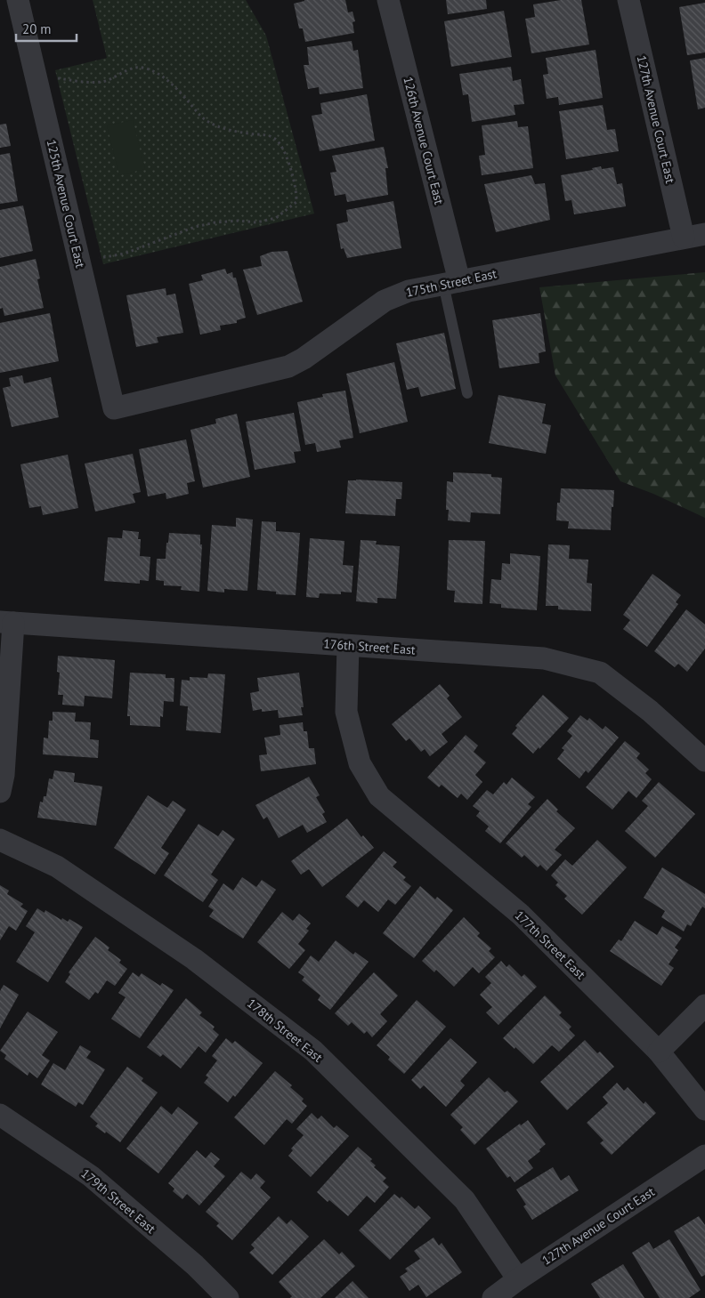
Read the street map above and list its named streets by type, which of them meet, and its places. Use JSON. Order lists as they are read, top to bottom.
{
  "streets": {
    "street": [
      "127th Avenue Court East",
      "126th Avenue Court East",
      "125th Avenue Court East",
      "175th Street East",
      "176th Street East",
      "177th Street East",
      "178th Street East",
      "179th Street East"
    ]
  },
  "crossings": [
    ["127th Avenue Court East", "175th Street East"],
    ["127th Avenue Court East", "178th Street East"],
    ["126th Avenue Court East", "175th Street East"],
    ["125th Avenue Court East", "175th Street East"],
    ["176th Street East", "177th Street East"]
  ],
  "scale_bar": "20 m"
}
